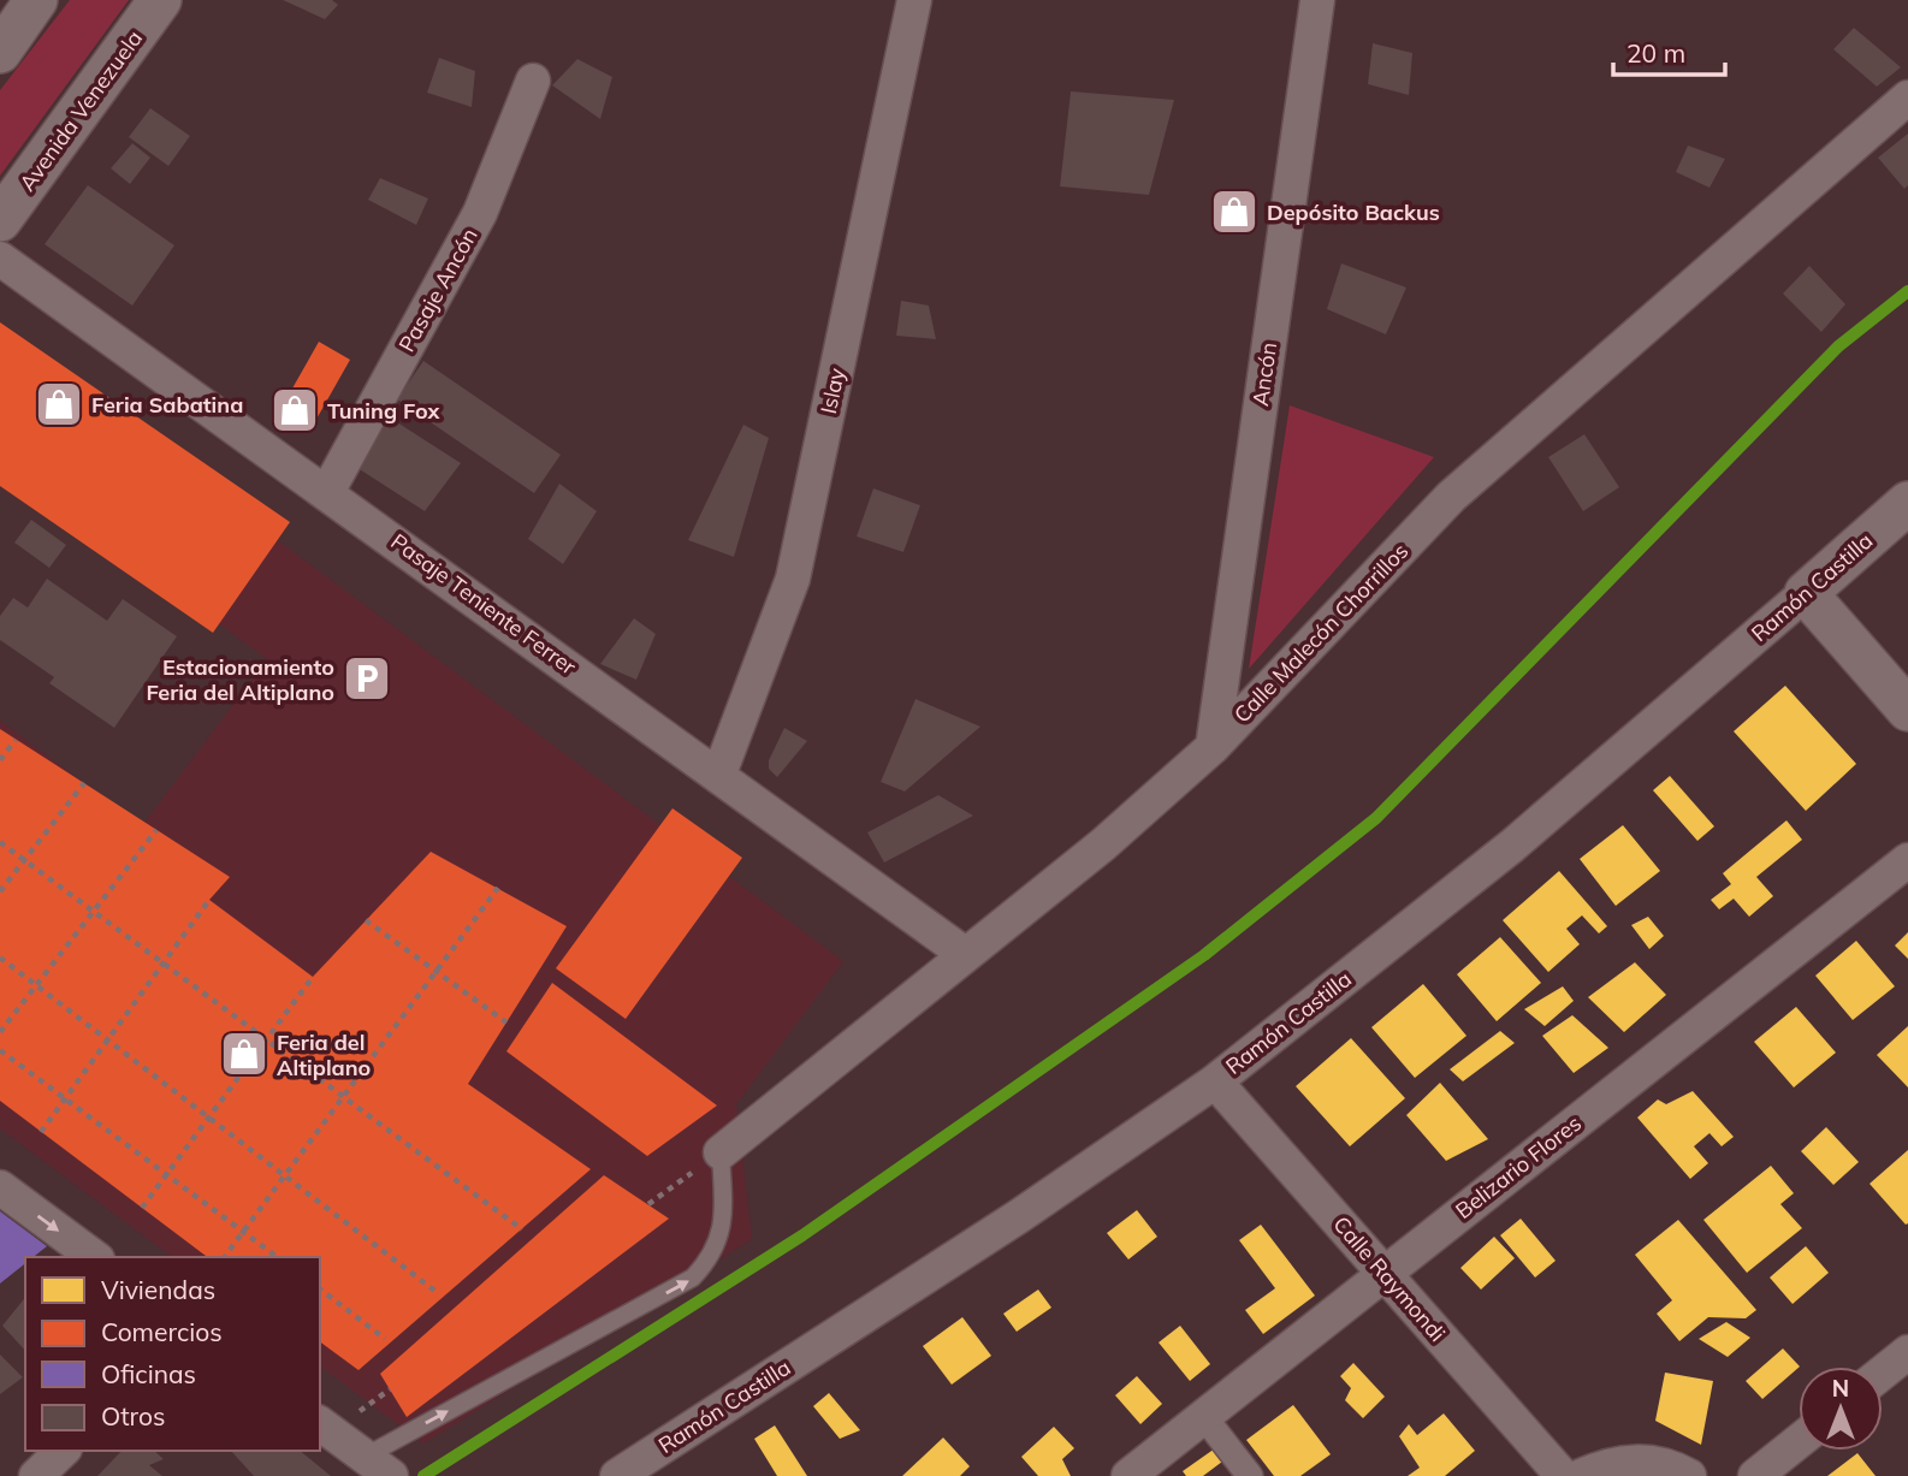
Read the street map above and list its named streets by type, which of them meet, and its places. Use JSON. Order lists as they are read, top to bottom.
{
  "streets": {
    "street": [
      "Avenida Venezuela",
      "Pasaje Ancón",
      "Ancón",
      "Islay",
      "Ramón Castilla",
      "Pasaje Teniente Ferrer",
      "Calle Malecón Chorrillos",
      "Belizario Flores",
      "Calle Raymondi"
    ]
  },
  "crossings": [
    ["Pasaje Ancón", "Pasaje Teniente Ferrer"],
    ["Ancón", "Calle Malecón Chorrillos"],
    ["Islay", "Pasaje Teniente Ferrer"],
    ["Ramón Castilla", "Calle Raymondi"],
    ["Pasaje Teniente Ferrer", "Calle Malecón Chorrillos"],
    ["Belizario Flores", "Calle Raymondi"]
  ],
  "places": {
    "shop": [
      "Depósito Backus",
      "Feria Sabatina",
      "Tuning Fox",
      "Feria del Altiplano"
    ],
    "parking": ["Estacionamiento Feria del Altiplano"]
  },
  "legend": [
    "Viviendas",
    "Comercios",
    "Oficinas",
    "Otros"
  ],
  "scale_bar": "20 m",
  "north": "top"
}
